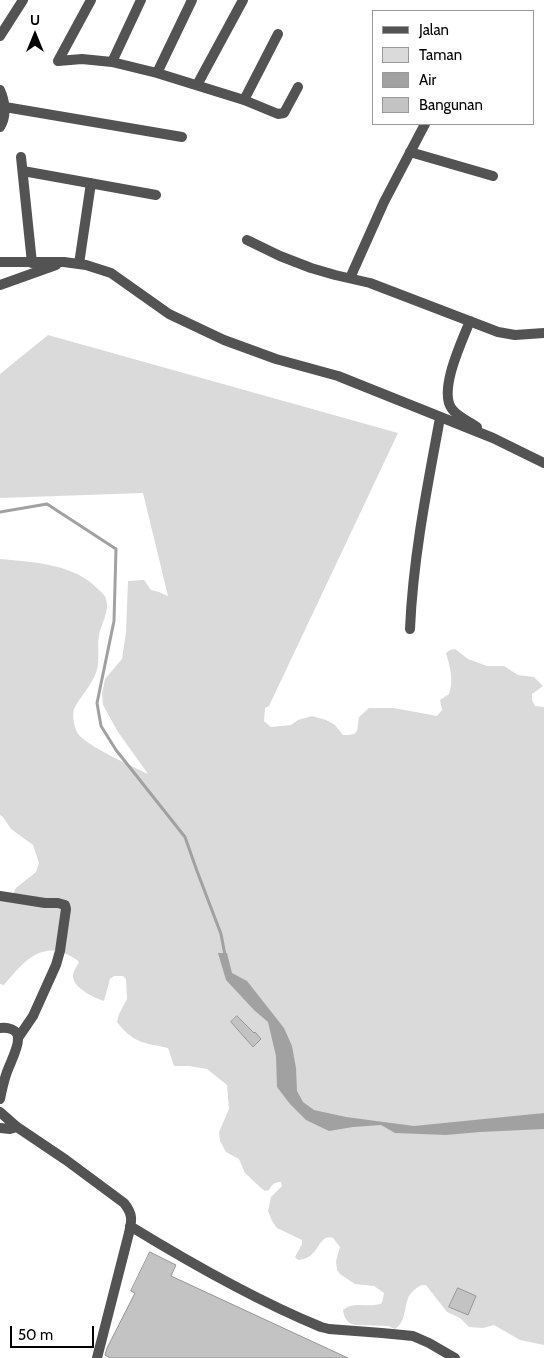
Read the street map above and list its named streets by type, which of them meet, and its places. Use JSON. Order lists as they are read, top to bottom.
{
  "legend": [
    "Jalan",
    "Taman",
    "Air",
    "Bangunan"
  ],
  "scale_bar": "50 m",
  "north": "top"
}
